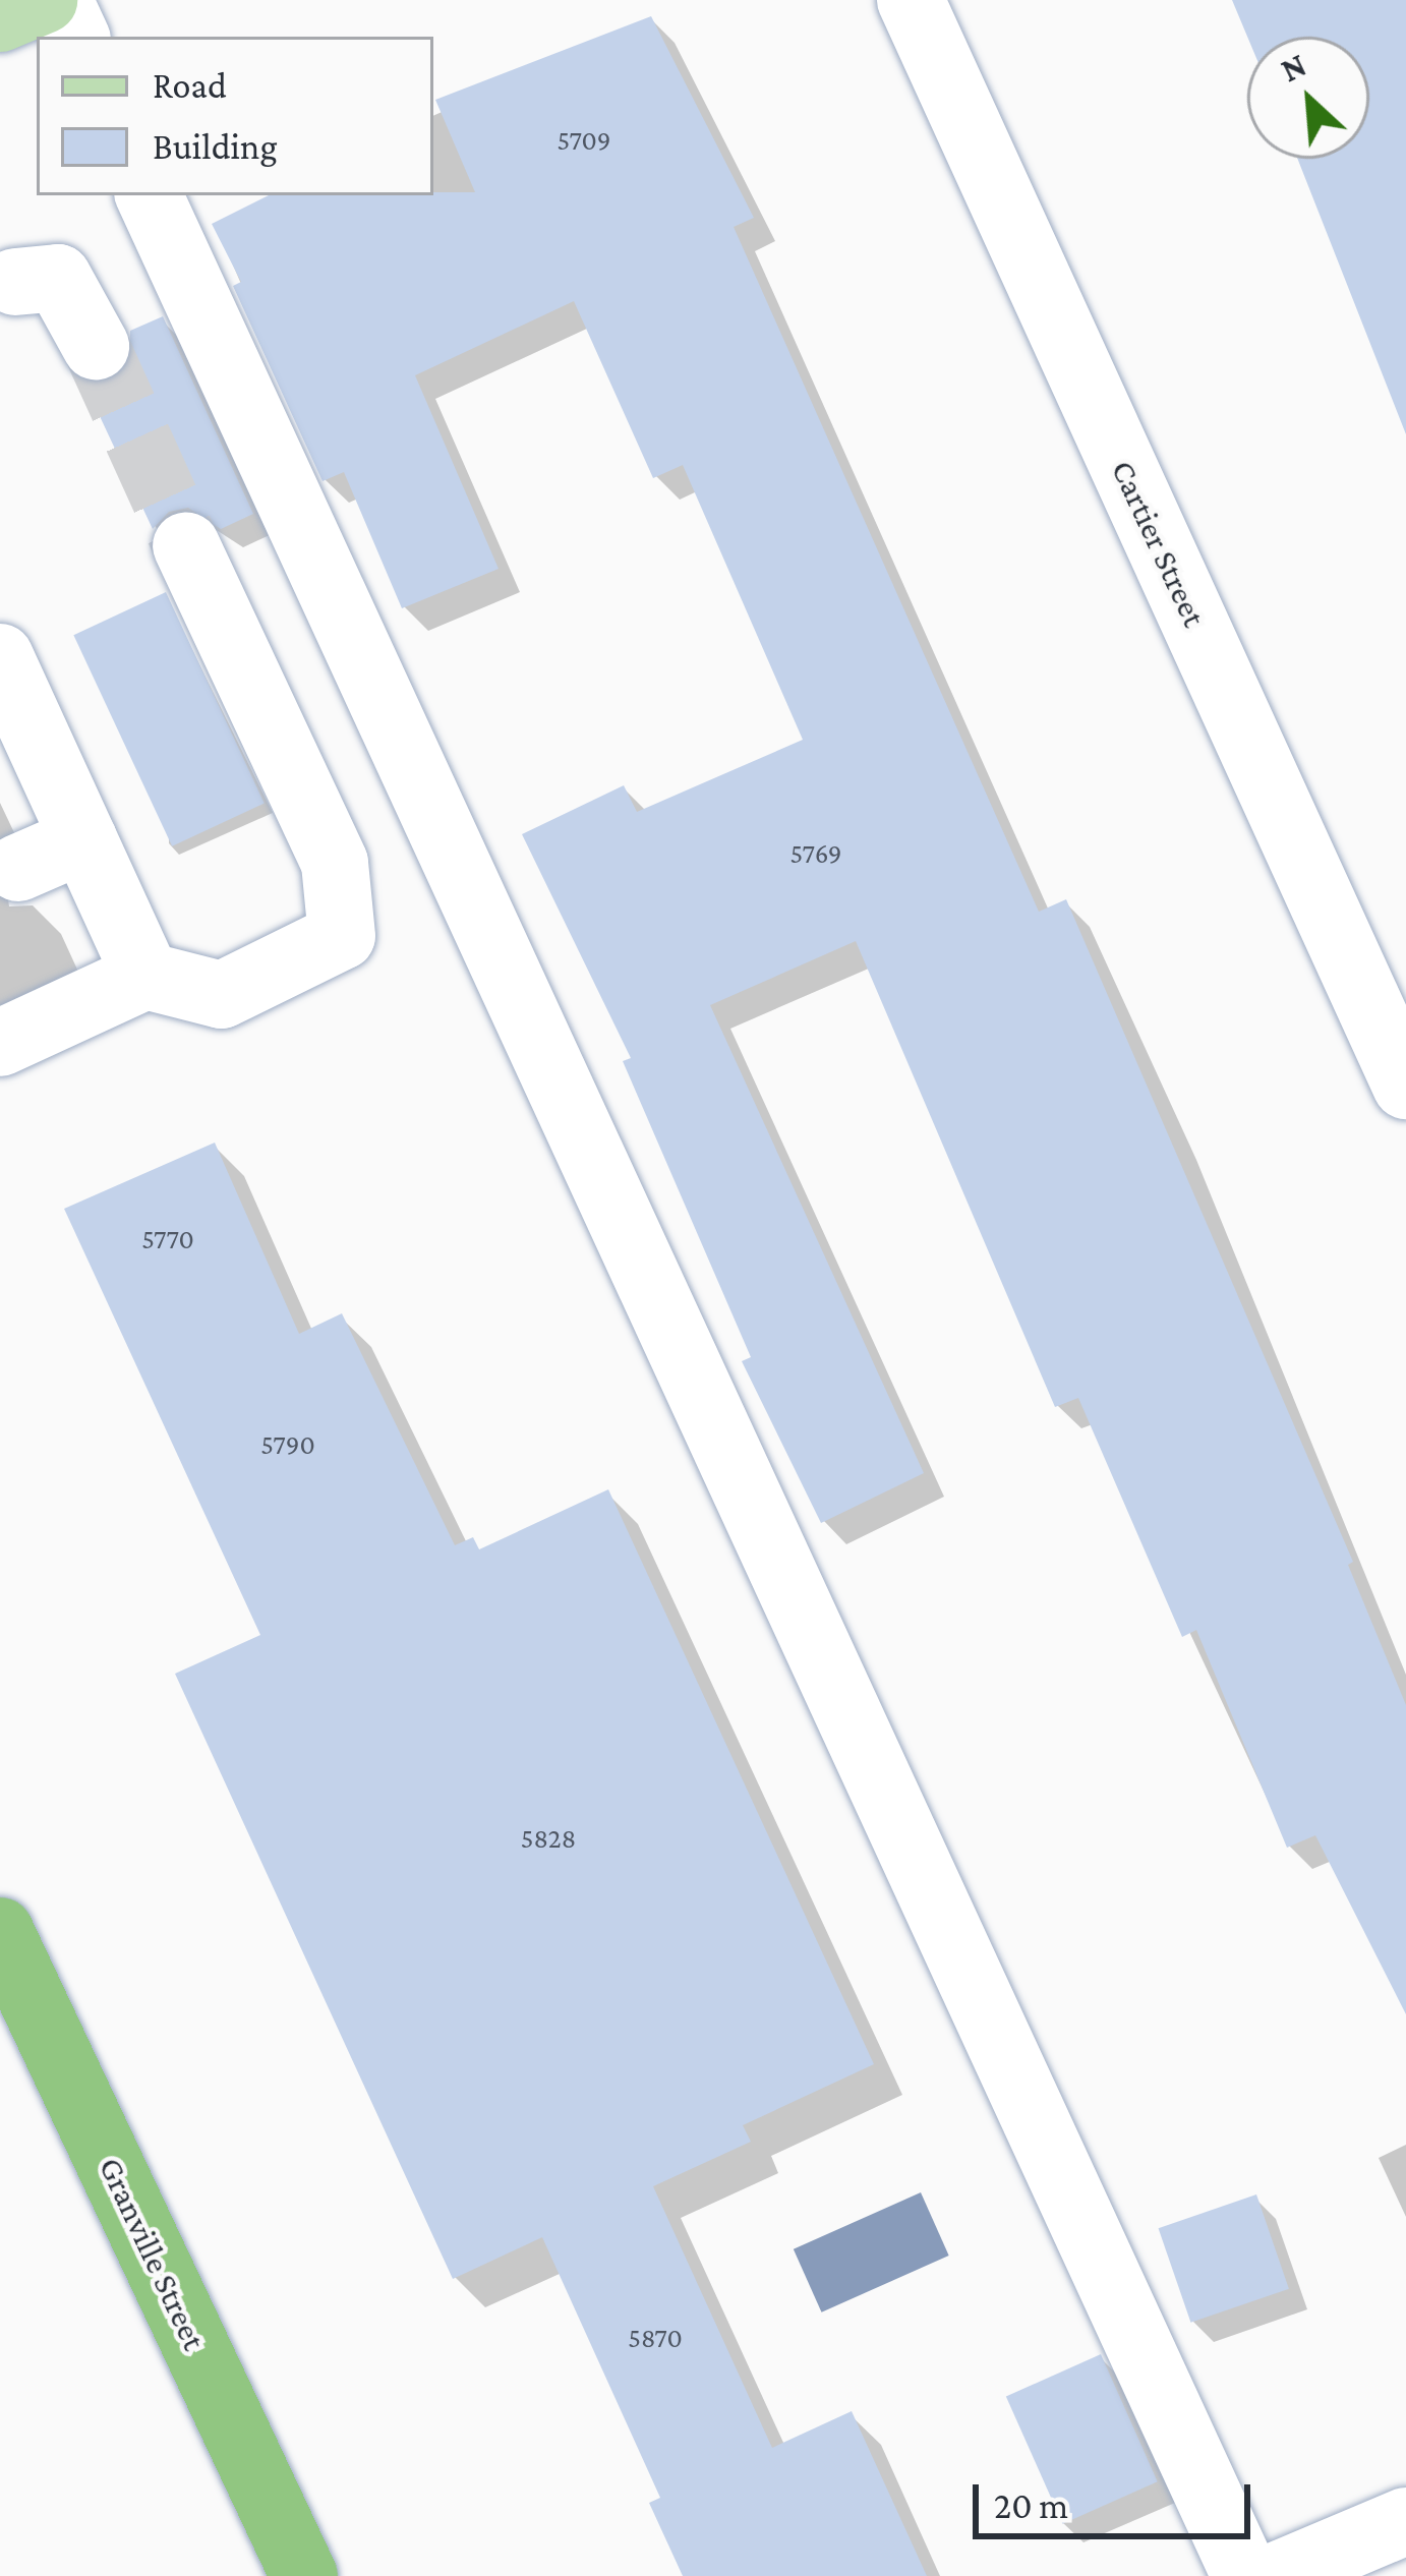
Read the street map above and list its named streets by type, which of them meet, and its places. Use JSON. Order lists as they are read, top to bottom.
{
  "streets": {
    "highway": ["Granville Street"],
    "street": ["Cartier Street"]
  },
  "house_numbers": [
    "5709",
    "5769",
    "5770",
    "5790",
    "5828",
    "5870"
  ],
  "legend": ["Road", "Building"],
  "scale_bar": "20 m",
  "north": "top left"
}
